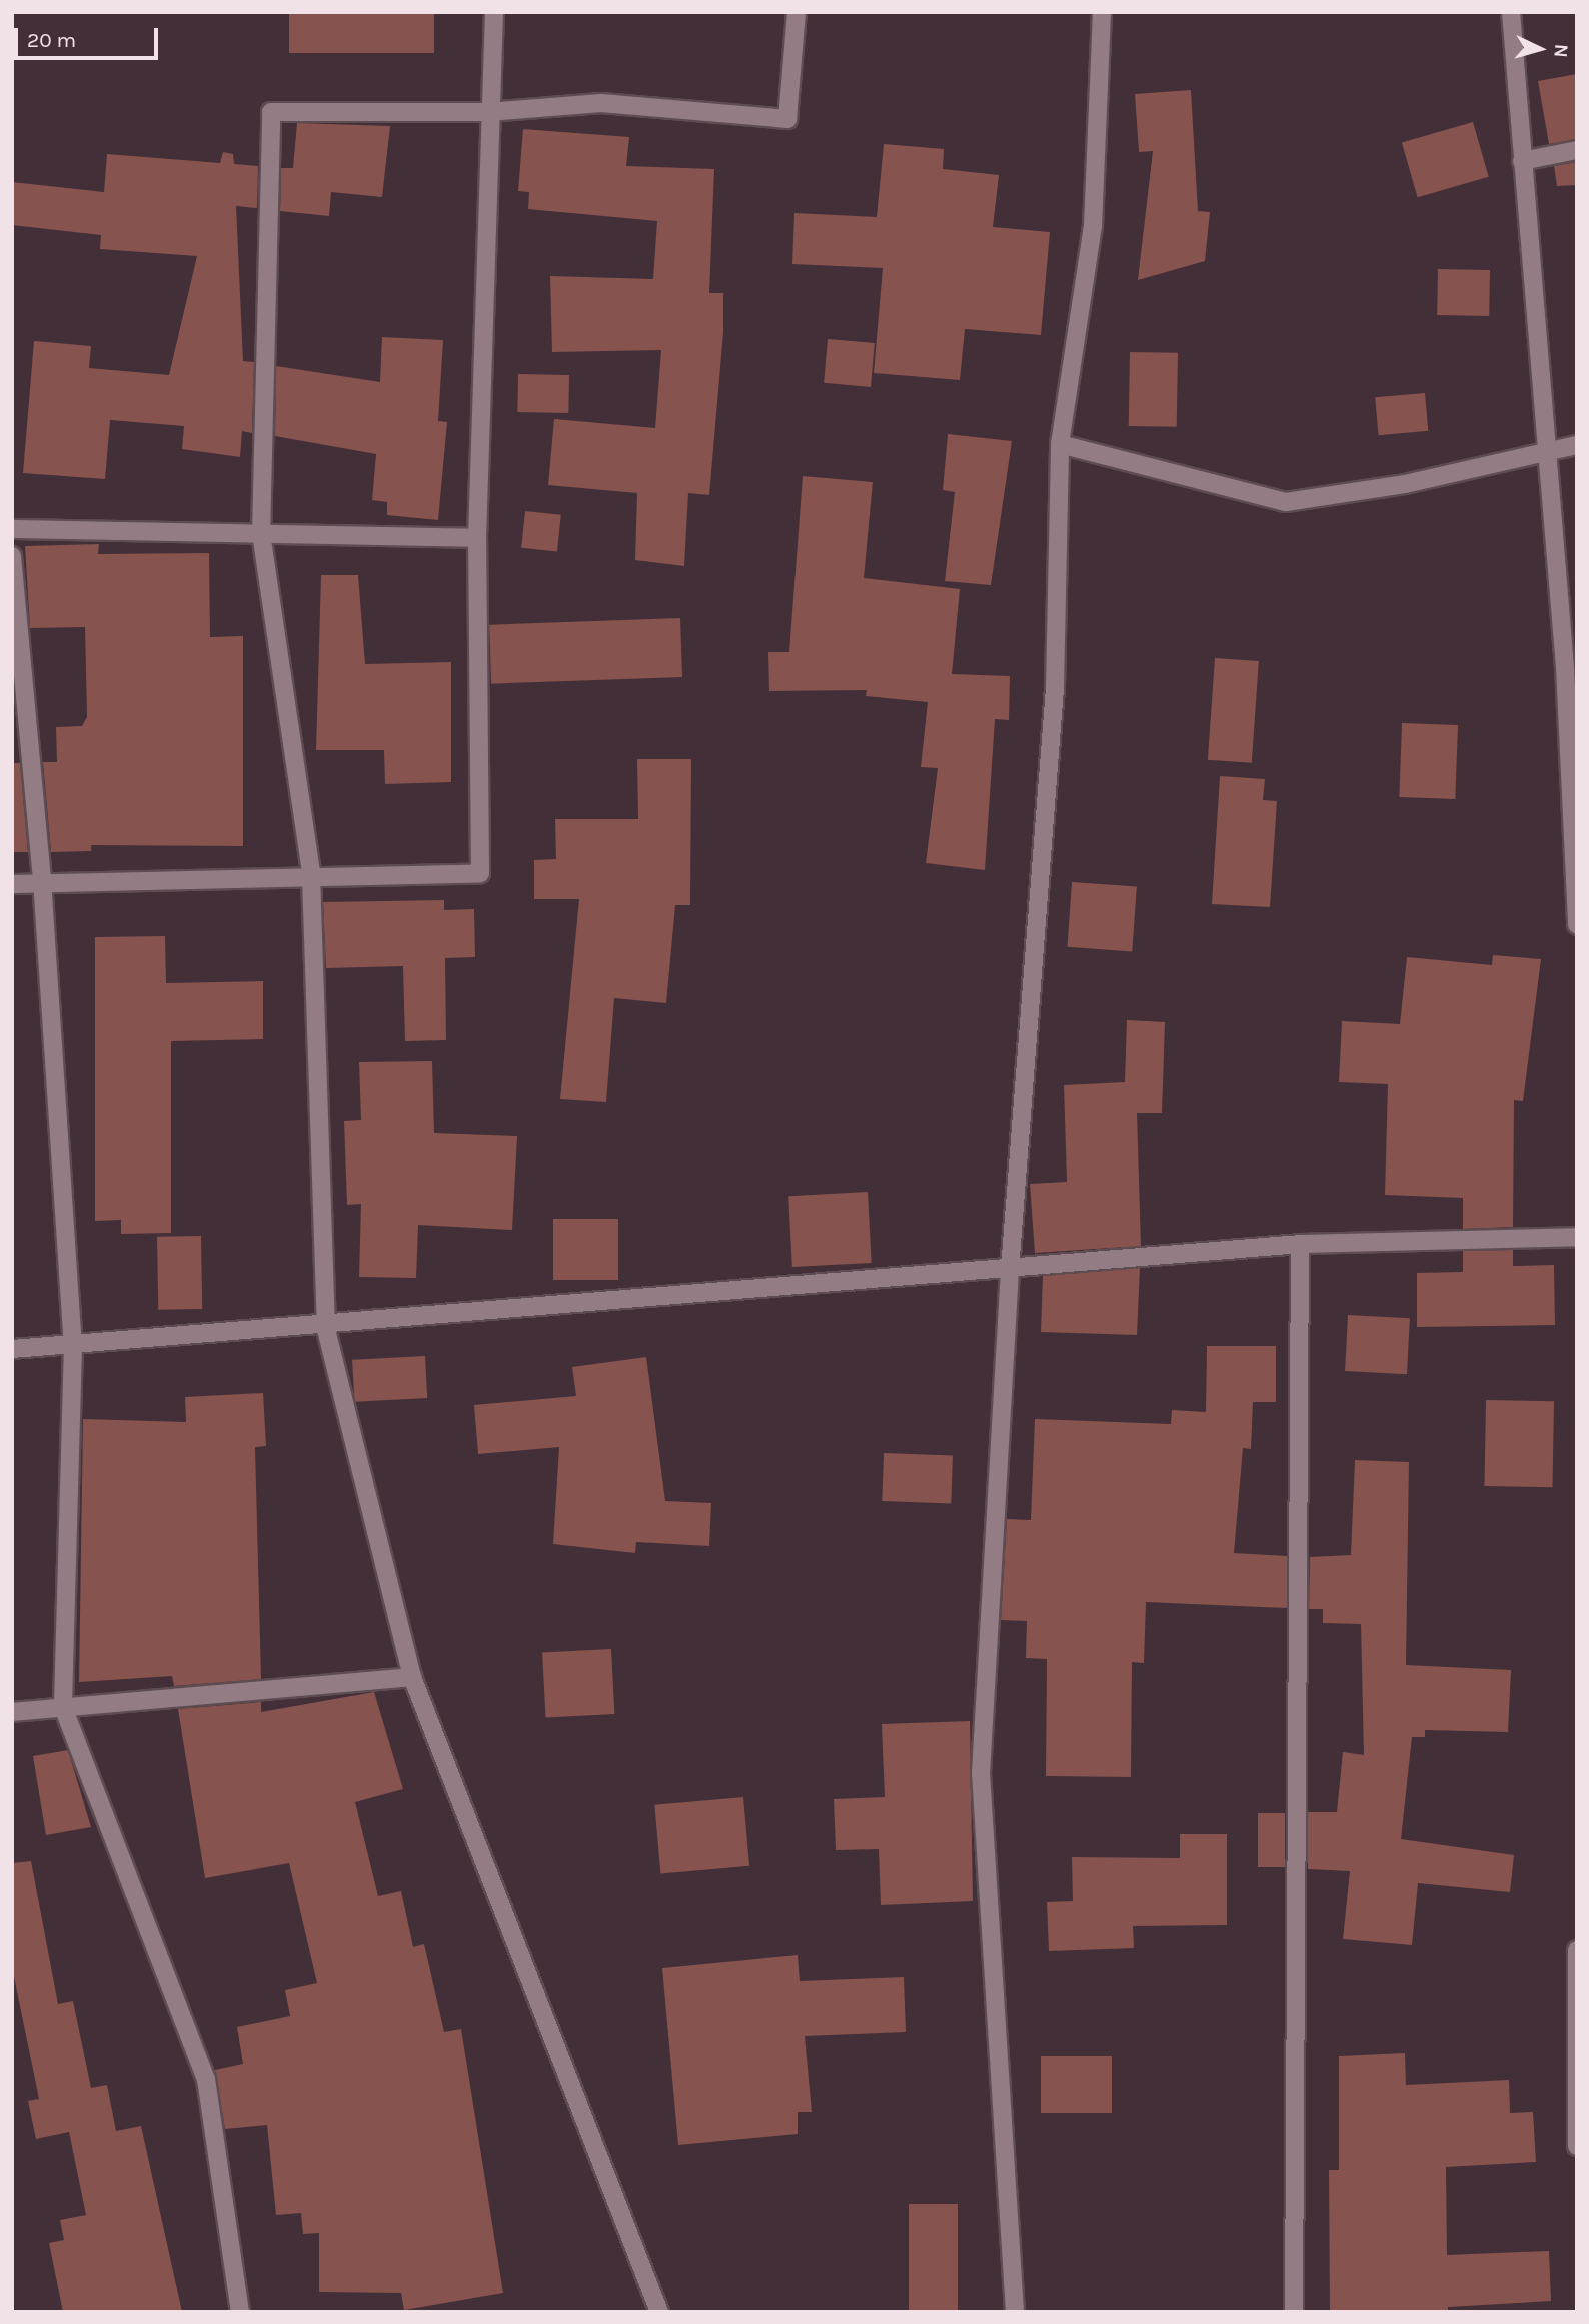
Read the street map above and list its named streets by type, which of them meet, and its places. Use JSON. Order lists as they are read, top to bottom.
{
  "scale_bar": "20 m",
  "north": "right"
}
